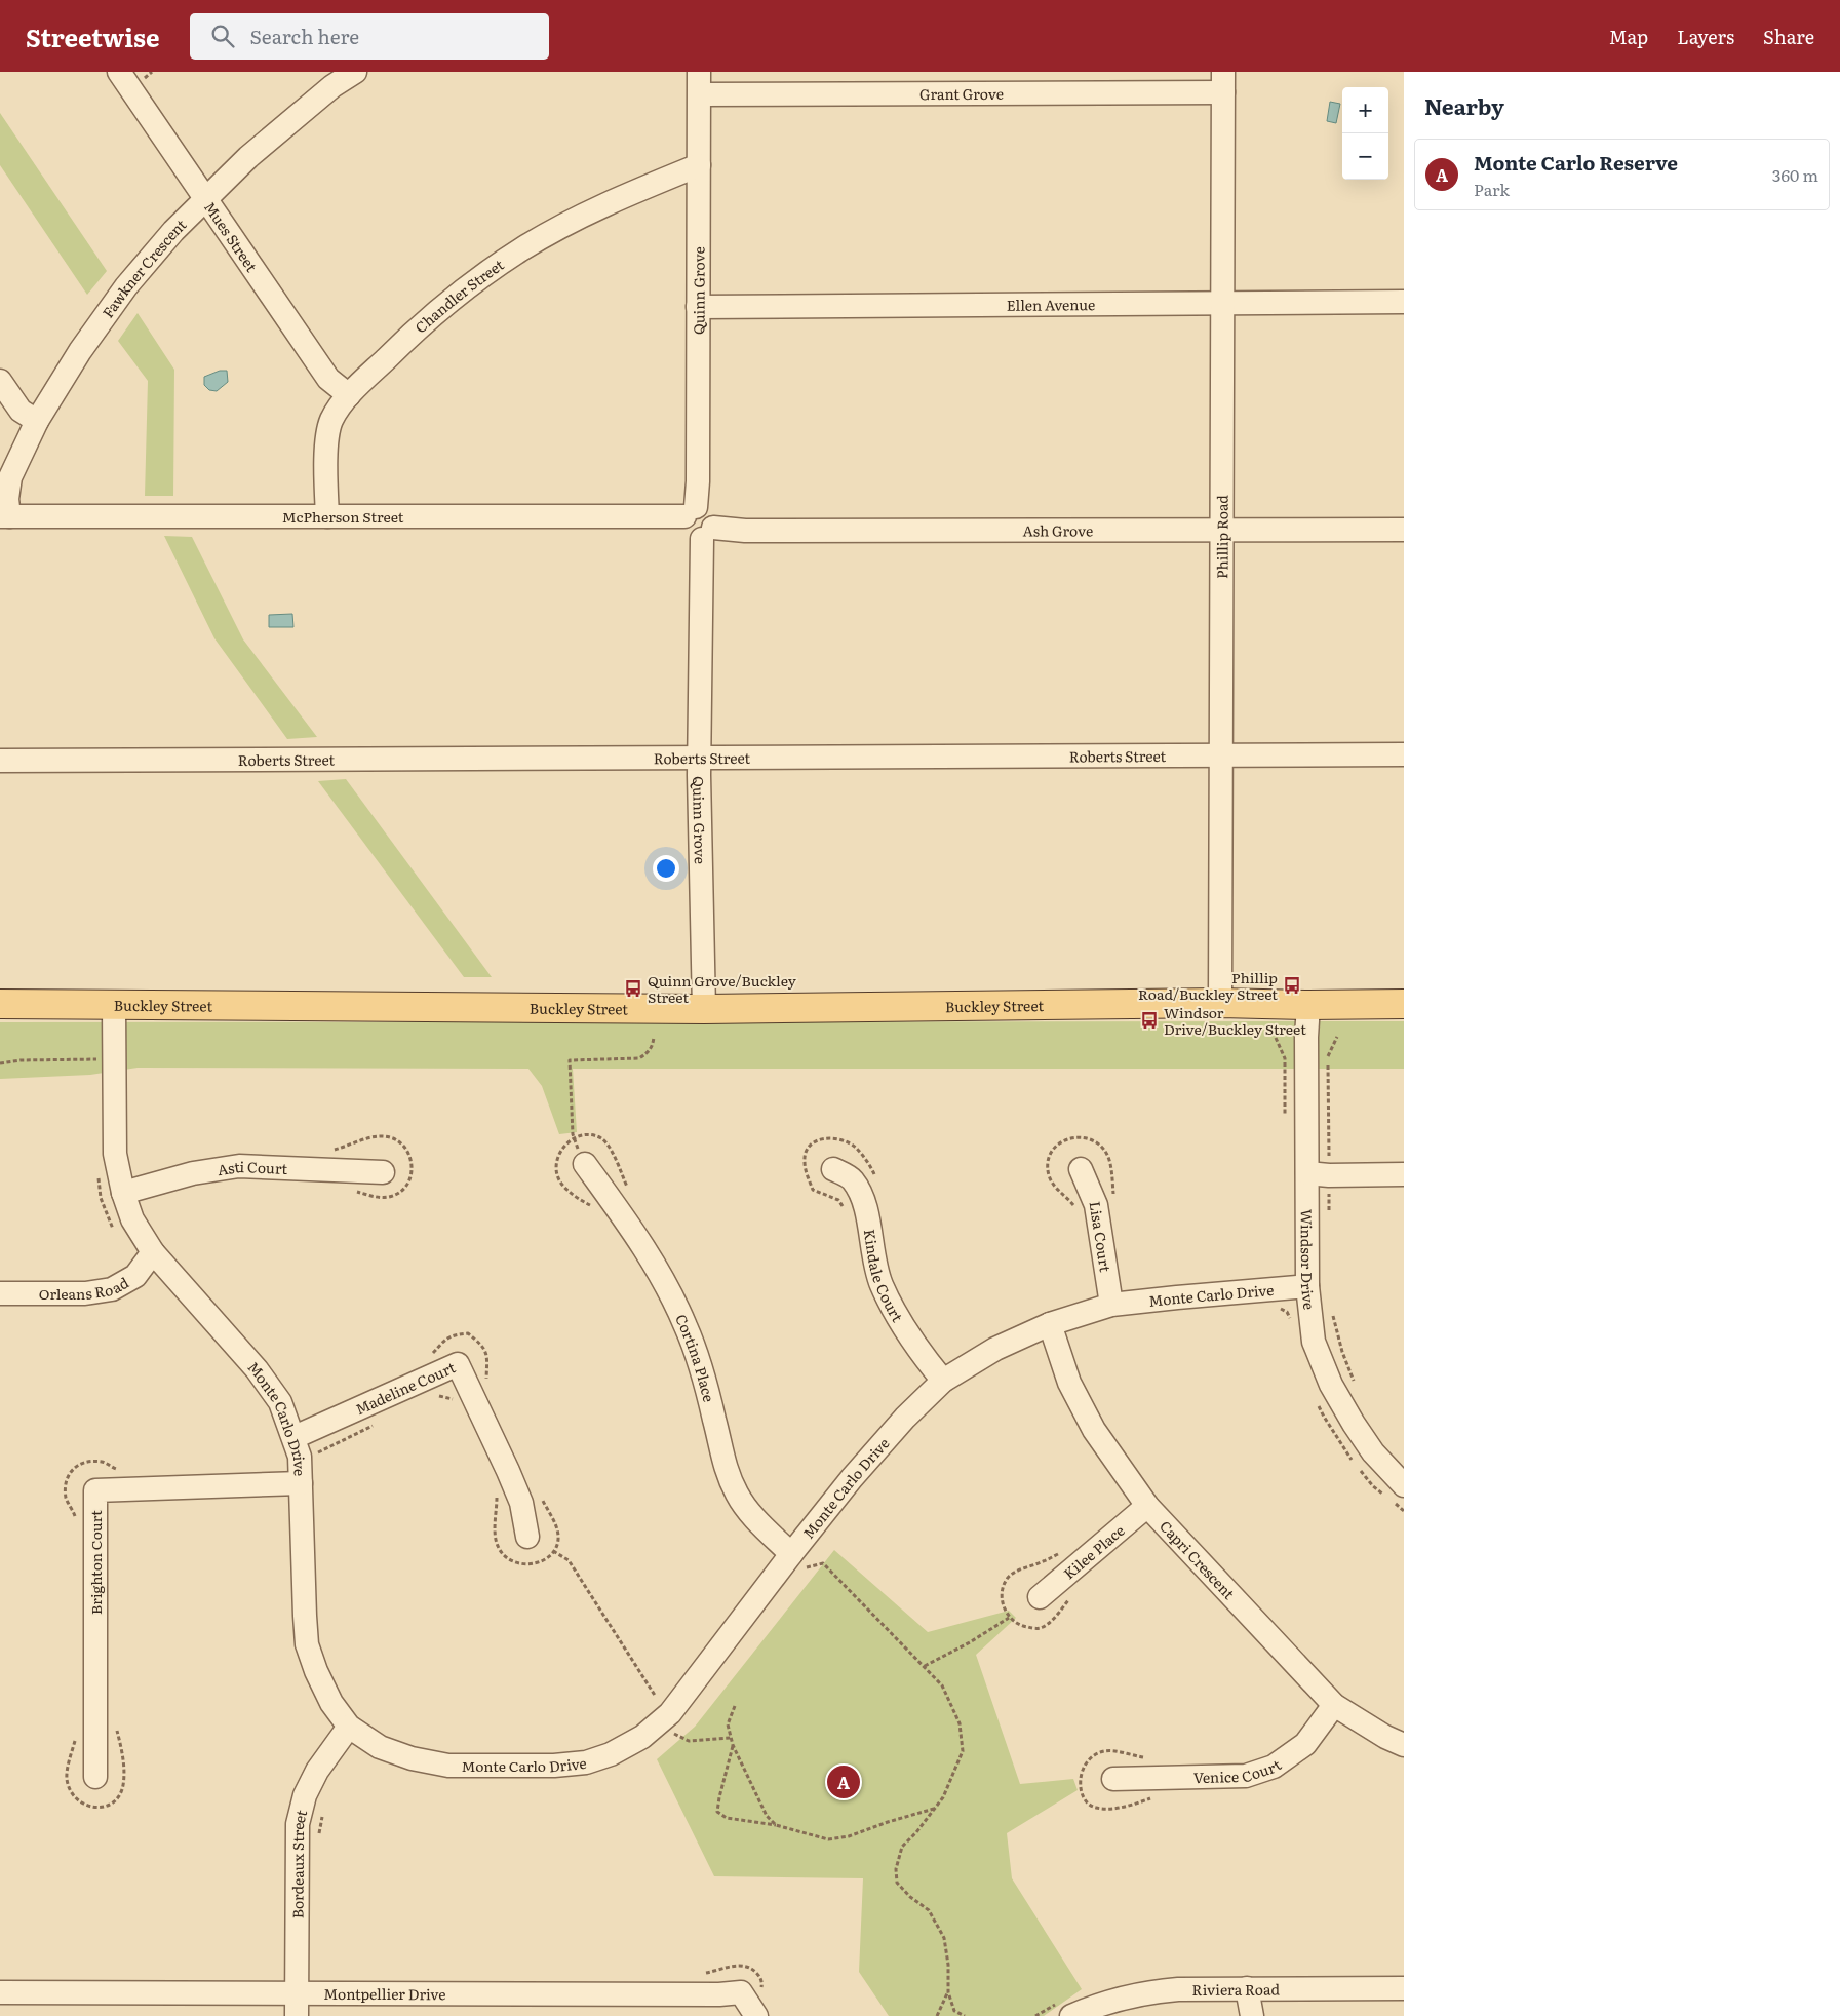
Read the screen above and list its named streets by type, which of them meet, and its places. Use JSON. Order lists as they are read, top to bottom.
{
  "streets": {
    "main road": ["Buckley Street"],
    "street": [
      "Grant Grove",
      "Mues Street",
      "Fawkner Crescent",
      "Quinn Grove",
      "Chandler Street",
      "Ellen Avenue",
      "McPherson Street",
      "Ash Grove",
      "Phillip Road",
      "Roberts Street",
      "Asti Court",
      "Lisa Court",
      "Windsor Drive",
      "Kindale Court",
      "Orleans Road",
      "Monte Carlo Drive",
      "Cortina Place",
      "Madeline Court",
      "Kilee Place",
      "Capri Crescent",
      "Brighton Court",
      "Venice Court",
      "Bordeaux Street",
      "Riviera Road",
      "Montpellier Drive"
    ]
  },
  "crossings": [
    ["Grant Grove", "Quinn Grove"],
    ["Grant Grove", "Phillip Road"],
    ["Mues Street", "Fawkner Crescent"],
    ["Mues Street", "Chandler Street"],
    ["Fawkner Crescent", "McPherson Street"],
    ["Quinn Grove", "Chandler Street"],
    ["Quinn Grove", "Ellen Avenue"],
    ["Quinn Grove", "McPherson Street"],
    ["Quinn Grove", "Ash Grove"],
    ["Quinn Grove", "Roberts Street"],
    ["Quinn Grove", "Buckley Street"],
    ["Chandler Street", "McPherson Street"],
    ["Ellen Avenue", "Phillip Road"],
    ["Ash Grove", "Phillip Road"],
    ["Phillip Road", "Roberts Street"],
    ["Phillip Road", "Buckley Street"],
    ["Buckley Street", "Windsor Drive"],
    ["Buckley Street", "Monte Carlo Drive"],
    ["Asti Court", "Monte Carlo Drive"],
    ["Lisa Court", "Monte Carlo Drive"],
    ["Windsor Drive", "Monte Carlo Drive"],
    ["Kindale Court", "Monte Carlo Drive"],
    ["Orleans Road", "Monte Carlo Drive"],
    ["Monte Carlo Drive", "Cortina Place"],
    ["Monte Carlo Drive", "Madeline Court"],
    ["Monte Carlo Drive", "Capri Crescent"],
    ["Monte Carlo Drive", "Brighton Court"],
    ["Monte Carlo Drive", "Bordeaux Street"],
    ["Kilee Place", "Capri Crescent"],
    ["Capri Crescent", "Venice Court"],
    ["Bordeaux Street", "Montpellier Drive"]
  ],
  "places": {
    "bus stop": ["Phillip Road/Buckley Street", "Quinn Grove/Buckley Street", "Windsor Drive/Buckley Street"]
  },
  "page": {
    "header": "Streetwise",
    "search": "Search here",
    "nav": ["Map", "Layers", "Share"],
    "heading": "Nearby",
    "map_buttons": ["+", "−"],
    "list": [
      {
        "mark": "A",
        "name": "Monte Carlo Reserve",
        "note": "Park",
        "value": "360 m"
      }
    ],
    "pins": "A"
  }
}
